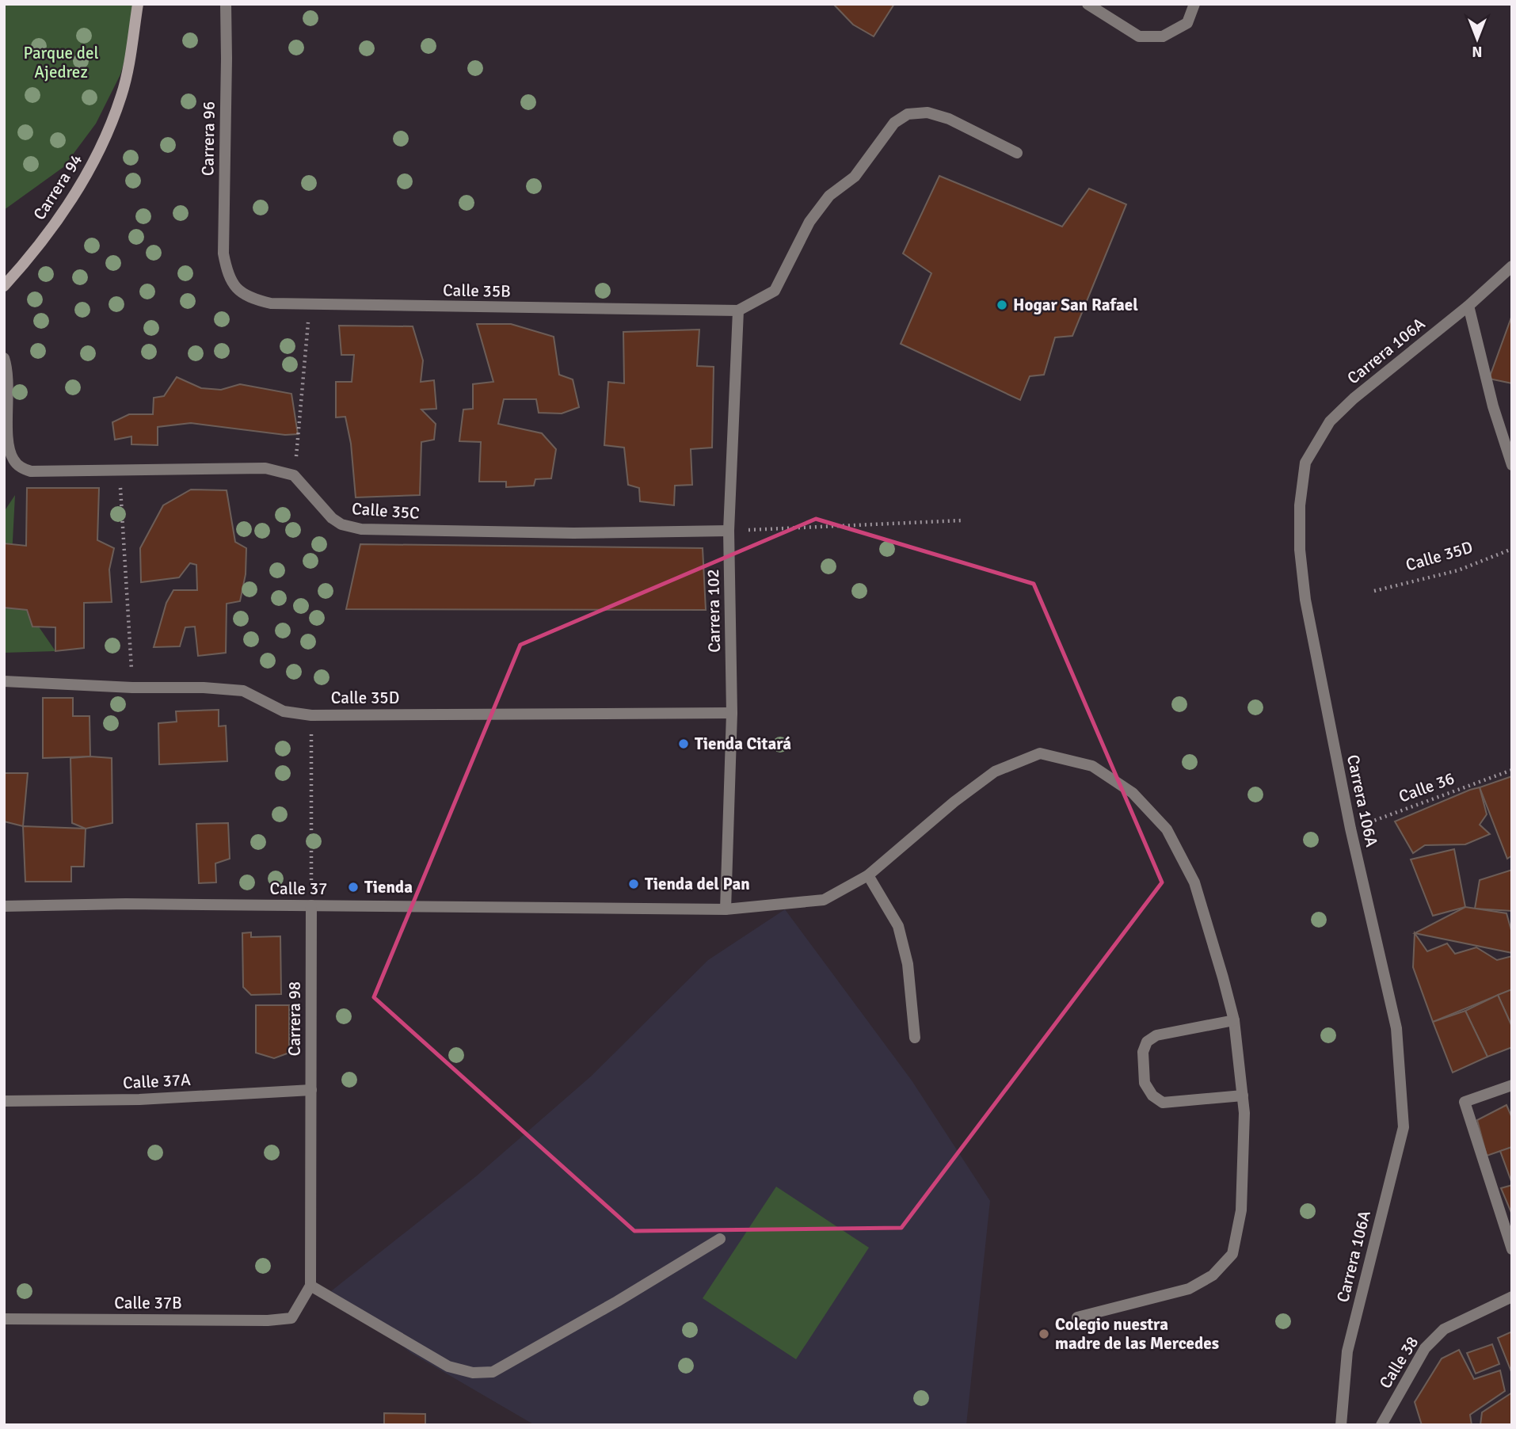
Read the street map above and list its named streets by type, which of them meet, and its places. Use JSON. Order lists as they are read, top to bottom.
{
  "streets": {
    "street": [
      "Carrera 96",
      "Carrera 94",
      "Calle 35B",
      "Carrera 106A",
      "Calle 35C",
      "Calle 35D",
      "Carrera 102",
      "Calle 37",
      "Carrera 98",
      "Calle 37A",
      "Calle 37B",
      "Calle 38"
    ],
    "path": ["Calle 36"]
  },
  "crossings": [
    ["Carrera 96", "Calle 35B"],
    ["Calle 35B", "Carrera 102"],
    ["Carrera 106A", "Calle 36"],
    ["Calle 35C", "Carrera 102"],
    ["Calle 35D", "Carrera 102"],
    ["Carrera 102", "Calle 37"],
    ["Calle 37", "Carrera 98"],
    ["Carrera 98", "Calle 37A"],
    ["Carrera 98", "Calle 37B"]
  ],
  "parks": ["Parque del Ajedrez"],
  "places": [
    "Hogar San Rafael",
    "Tienda Citará",
    "Tienda del Pan",
    "Tienda",
    "Colegio nuestra madre de las Mercedes"
  ],
  "north": "bottom"
}
